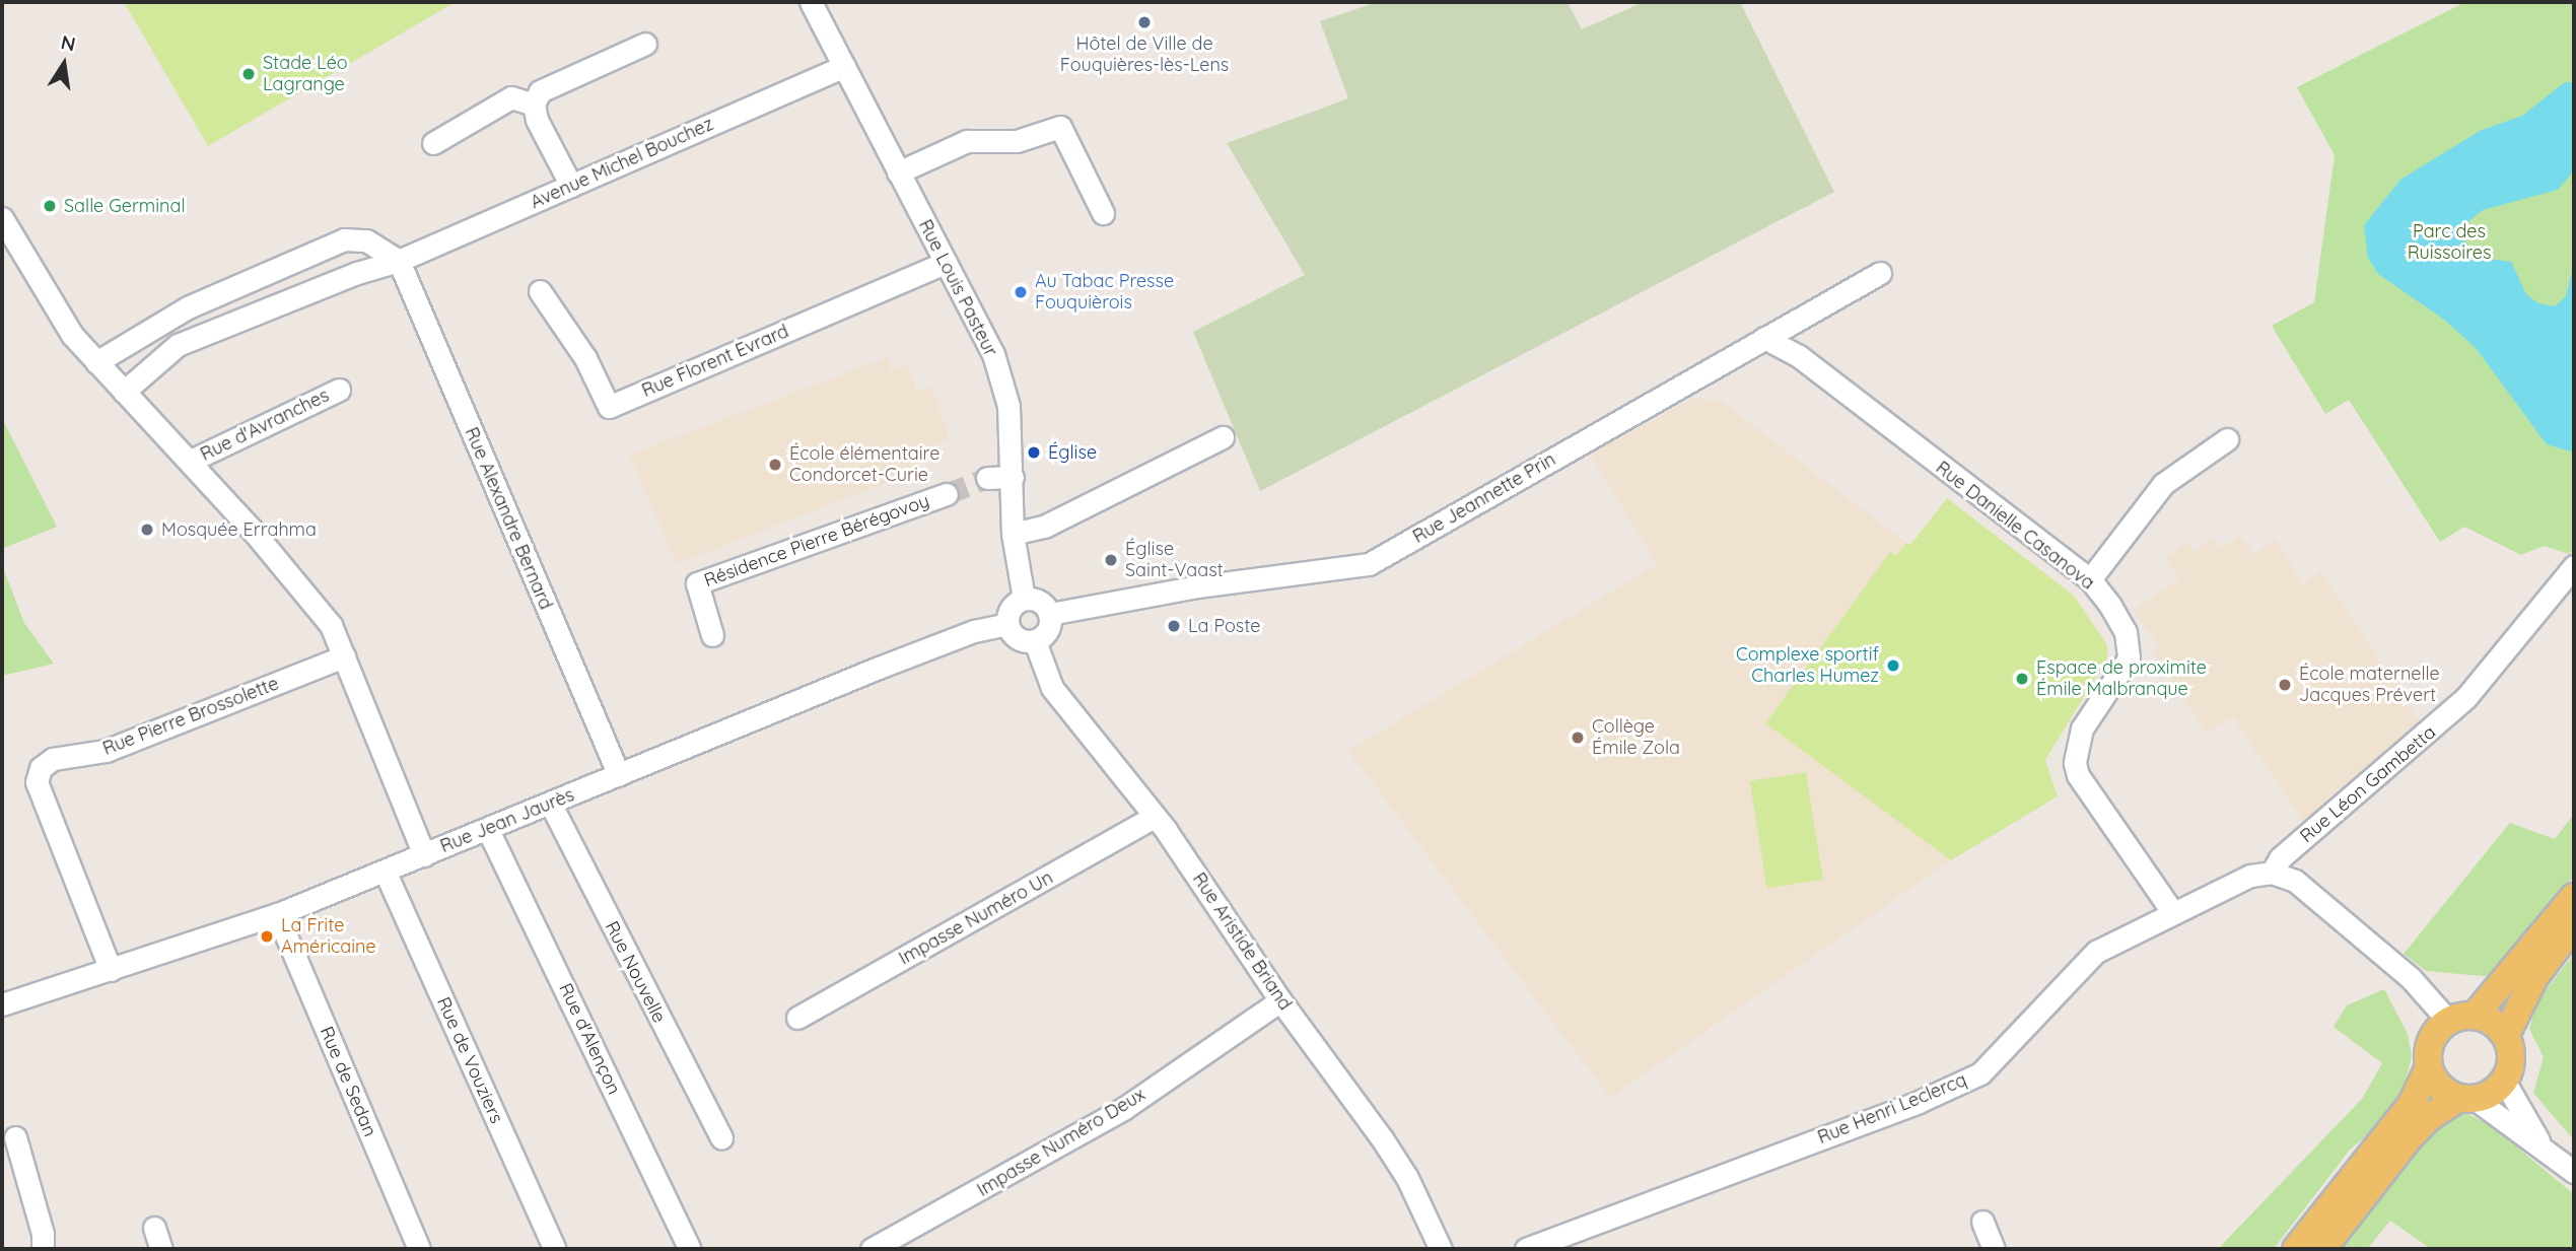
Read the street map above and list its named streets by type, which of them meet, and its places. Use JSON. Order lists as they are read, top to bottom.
{
  "streets": {
    "street": [
      "Avenue Michel Bouchez",
      "Rue Louis Pasteur",
      "Rue Florent Evrard",
      "Rue d'Avranches",
      "Rue Jeannette Prin",
      "Rue Alexandre Bernard",
      "Rue Danielle Casanova",
      "Résidence Pierre Bérégovoy",
      "Rue Pierre Brossolette",
      "Rue Léon Gambetta",
      "Rue Jean Jaurès",
      "Impasse Numéro Un",
      "Rue Aristide Briand",
      "Rue Nouvelle",
      "Rue d'Alençon",
      "Rue de Vouziers",
      "Rue de Sedan",
      "Rue Henri Leclercq",
      "Impasse Numéro Deux"
    ]
  },
  "crossings": [
    ["Avenue Michel Bouchez", "Rue Louis Pasteur"],
    ["Avenue Michel Bouchez", "Rue Alexandre Bernard"],
    ["Rue Louis Pasteur", "Rue Florent Evrard"],
    ["Rue Louis Pasteur", "Rue Jeannette Prin"],
    ["Rue Louis Pasteur", "Rue Jean Jaurès"],
    ["Rue Louis Pasteur", "Rue Aristide Briand"],
    ["Rue Jeannette Prin", "Rue Danielle Casanova"],
    ["Rue Jeannette Prin", "Rue Jean Jaurès"],
    ["Rue Jeannette Prin", "Rue Aristide Briand"],
    ["Rue Alexandre Bernard", "Rue Jean Jaurès"],
    ["Rue Danielle Casanova", "Rue Henri Leclercq"],
    ["Rue Pierre Brossolette", "Rue Jean Jaurès"],
    ["Rue Léon Gambetta", "Rue Henri Leclercq"],
    ["Rue Jean Jaurès", "Rue Aristide Briand"],
    ["Rue Jean Jaurès", "Rue Nouvelle"],
    ["Rue Jean Jaurès", "Rue d'Alençon"],
    ["Rue Jean Jaurès", "Rue de Vouziers"],
    ["Rue Jean Jaurès", "Rue de Sedan"],
    ["Impasse Numéro Un", "Rue Aristide Briand"],
    ["Rue Aristide Briand", "Impasse Numéro Deux"]
  ],
  "parks": ["Parc des Ruissoires"],
  "places": [
    "Hôtel de Ville de Fouquières-lès-Lens",
    "Stade Léo Lagrange",
    "Salle Germinal",
    "Au Tabac Presse Fouquièrois",
    "Église",
    "École élémentaire Condorcet-Curie",
    "Mosquée Errahma",
    "Église Saint-Vaast",
    "La Poste",
    "Complexe sportif Charles Humez",
    "Espace de proximite Émile Malbranque",
    "École maternelle Jacques Prévert",
    "Collège Émile Zola",
    "La Frite Américaine"
  ],
  "north": "top"
}
